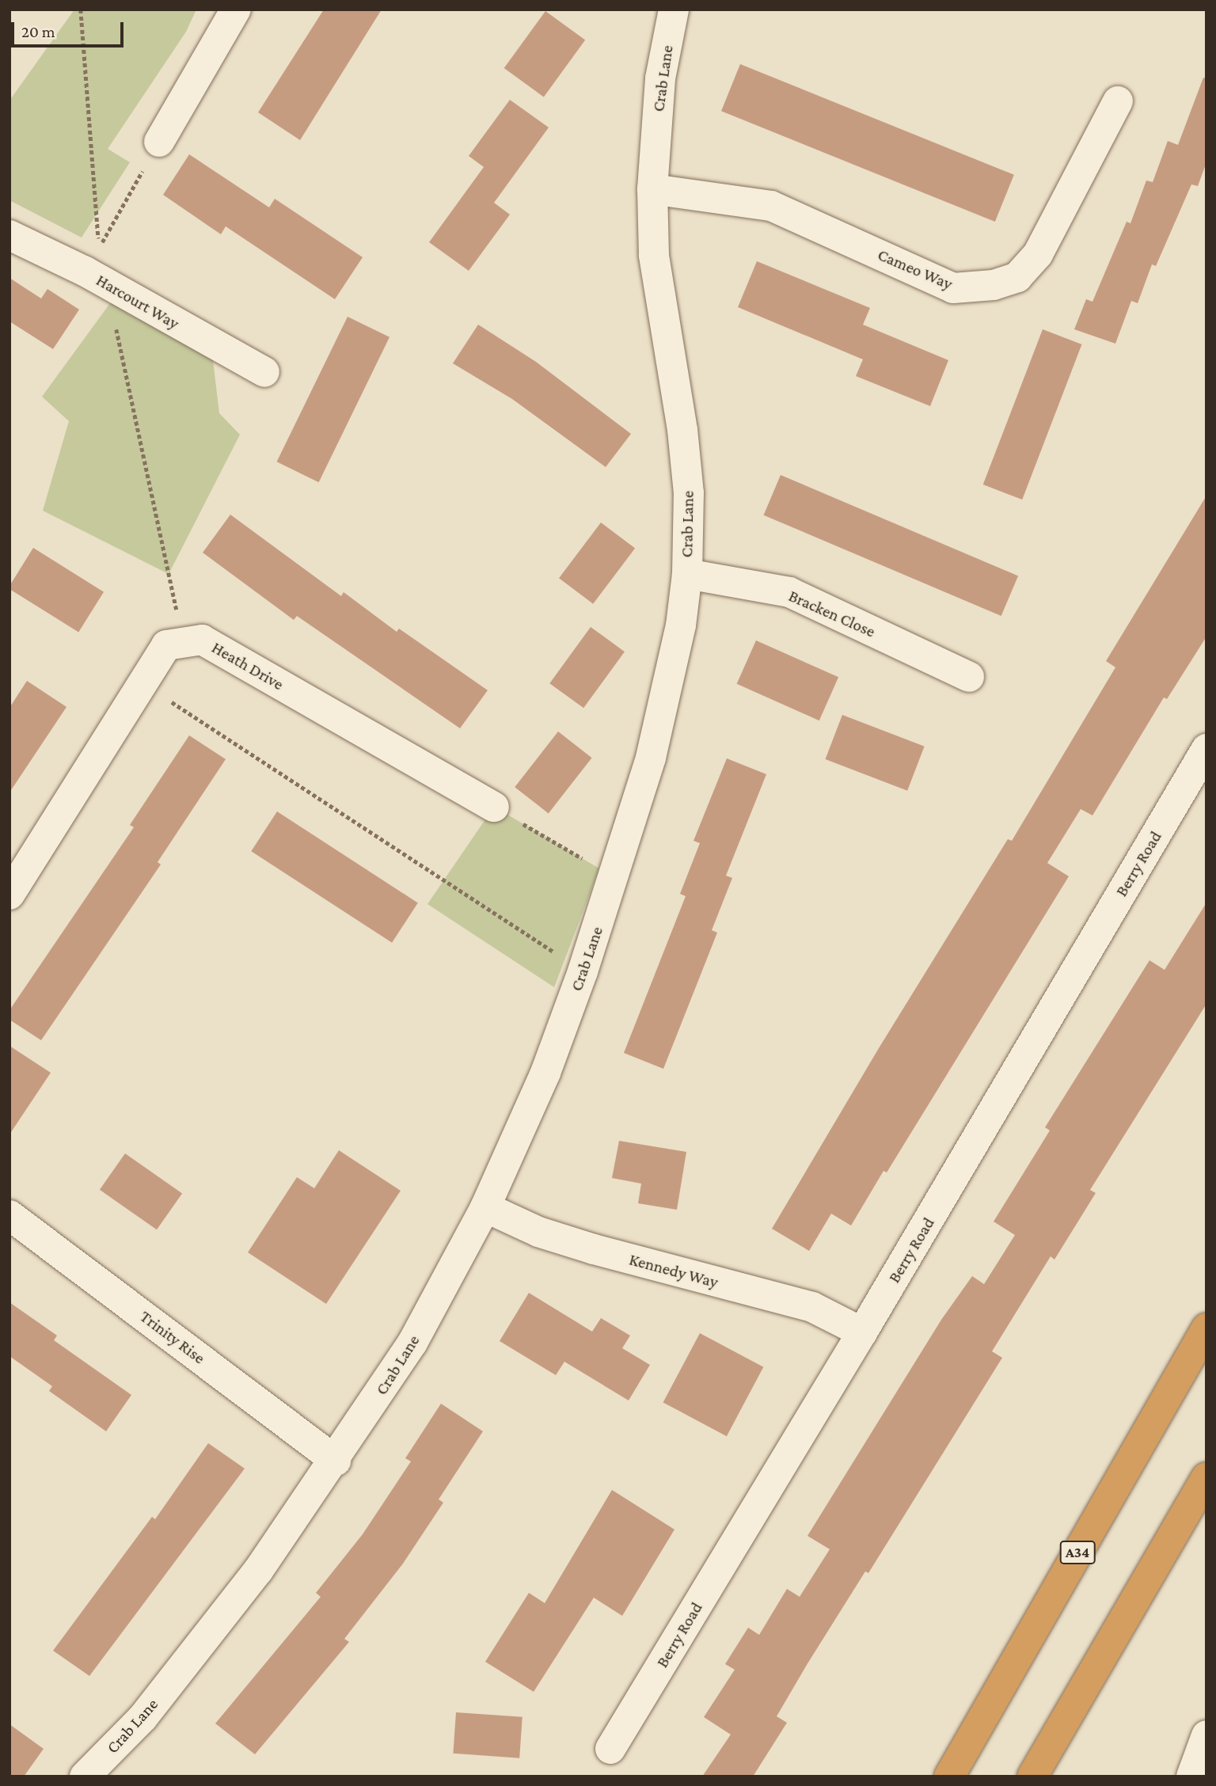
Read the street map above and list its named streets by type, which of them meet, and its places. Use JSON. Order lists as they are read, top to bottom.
{
  "streets": {
    "highway": ["A34"],
    "street": [
      "Crab Lane",
      "Cameo Way",
      "Harcourt Way",
      "Bracken Close",
      "Heath Drive",
      "Berry Road",
      "Kennedy Way",
      "Trinity Rise"
    ]
  },
  "crossings": [
    ["Crab Lane", "Cameo Way"],
    ["Crab Lane", "Bracken Close"],
    ["Crab Lane", "Kennedy Way"],
    ["Crab Lane", "Trinity Rise"],
    ["Berry Road", "Kennedy Way"]
  ],
  "scale_bar": "20 m"
}
